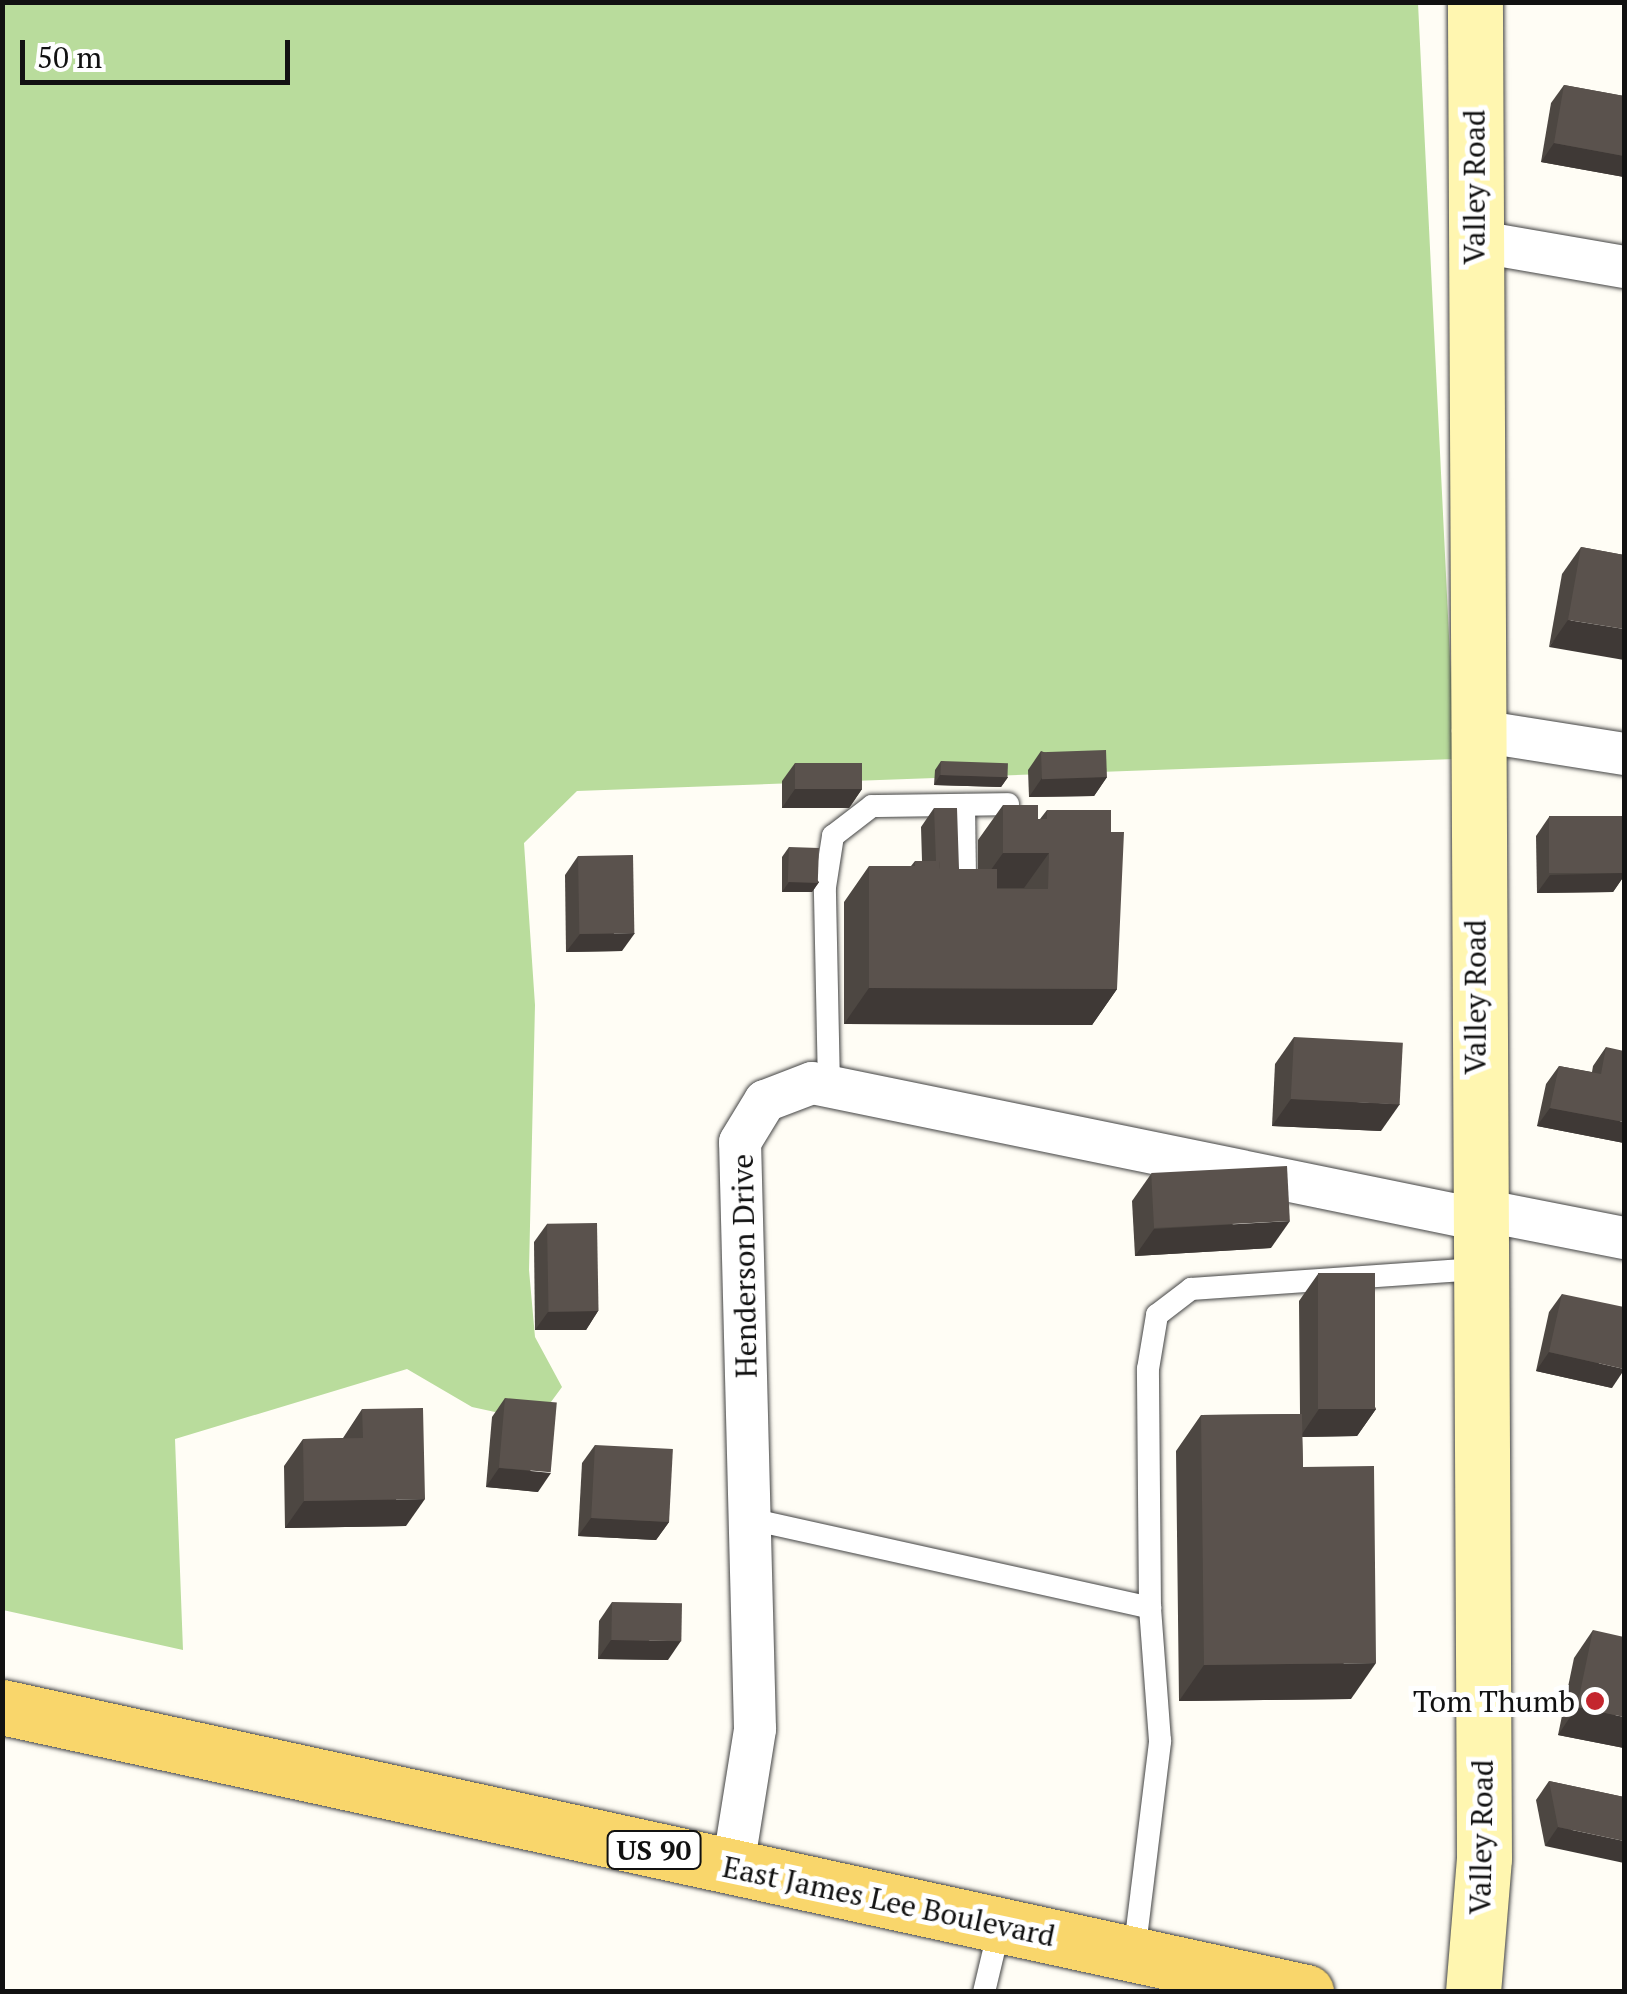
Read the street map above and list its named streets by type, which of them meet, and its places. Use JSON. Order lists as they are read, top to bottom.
{
  "streets": {
    "main road": ["US 90", "East James Lee Boulevard"],
    "street": ["Valley Road", "Henderson Drive"]
  },
  "crossings": [
    ["Valley Road", "Henderson Drive"],
    ["Henderson Drive", "East James Lee Boulevard"]
  ],
  "places": ["Tom Thumb"],
  "scale_bar": "50 m"
}
